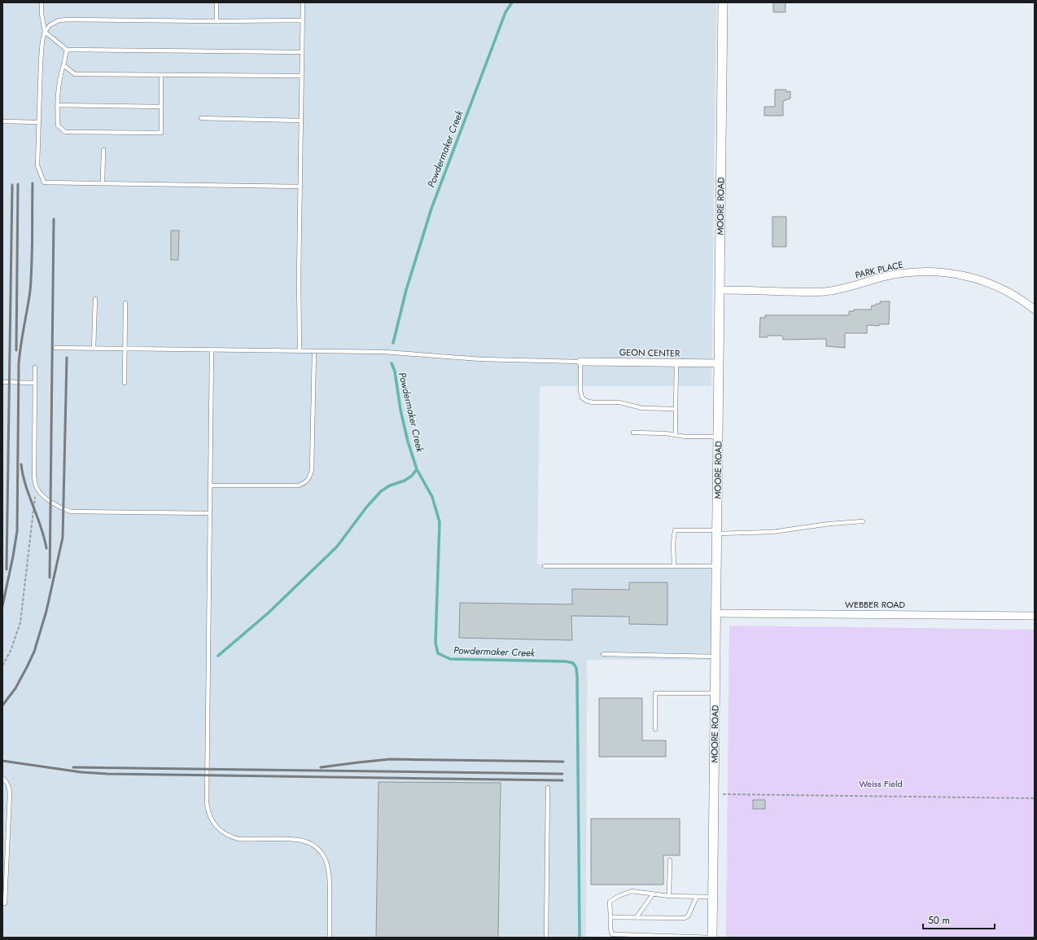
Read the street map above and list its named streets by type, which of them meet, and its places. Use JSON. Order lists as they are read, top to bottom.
{
  "streets": {
    "street": [
      "MOORE ROAD",
      "PARK PLACE",
      "GEON CENTER",
      "WEBBER ROAD"
    ]
  },
  "crossings": [
    ["MOORE ROAD", "PARK PLACE"],
    ["MOORE ROAD", "GEON CENTER"],
    ["MOORE ROAD", "WEBBER ROAD"]
  ],
  "water": ["Powdermaker Creek"],
  "parks": ["Weiss Field"],
  "scale_bar": "50 m"
}
